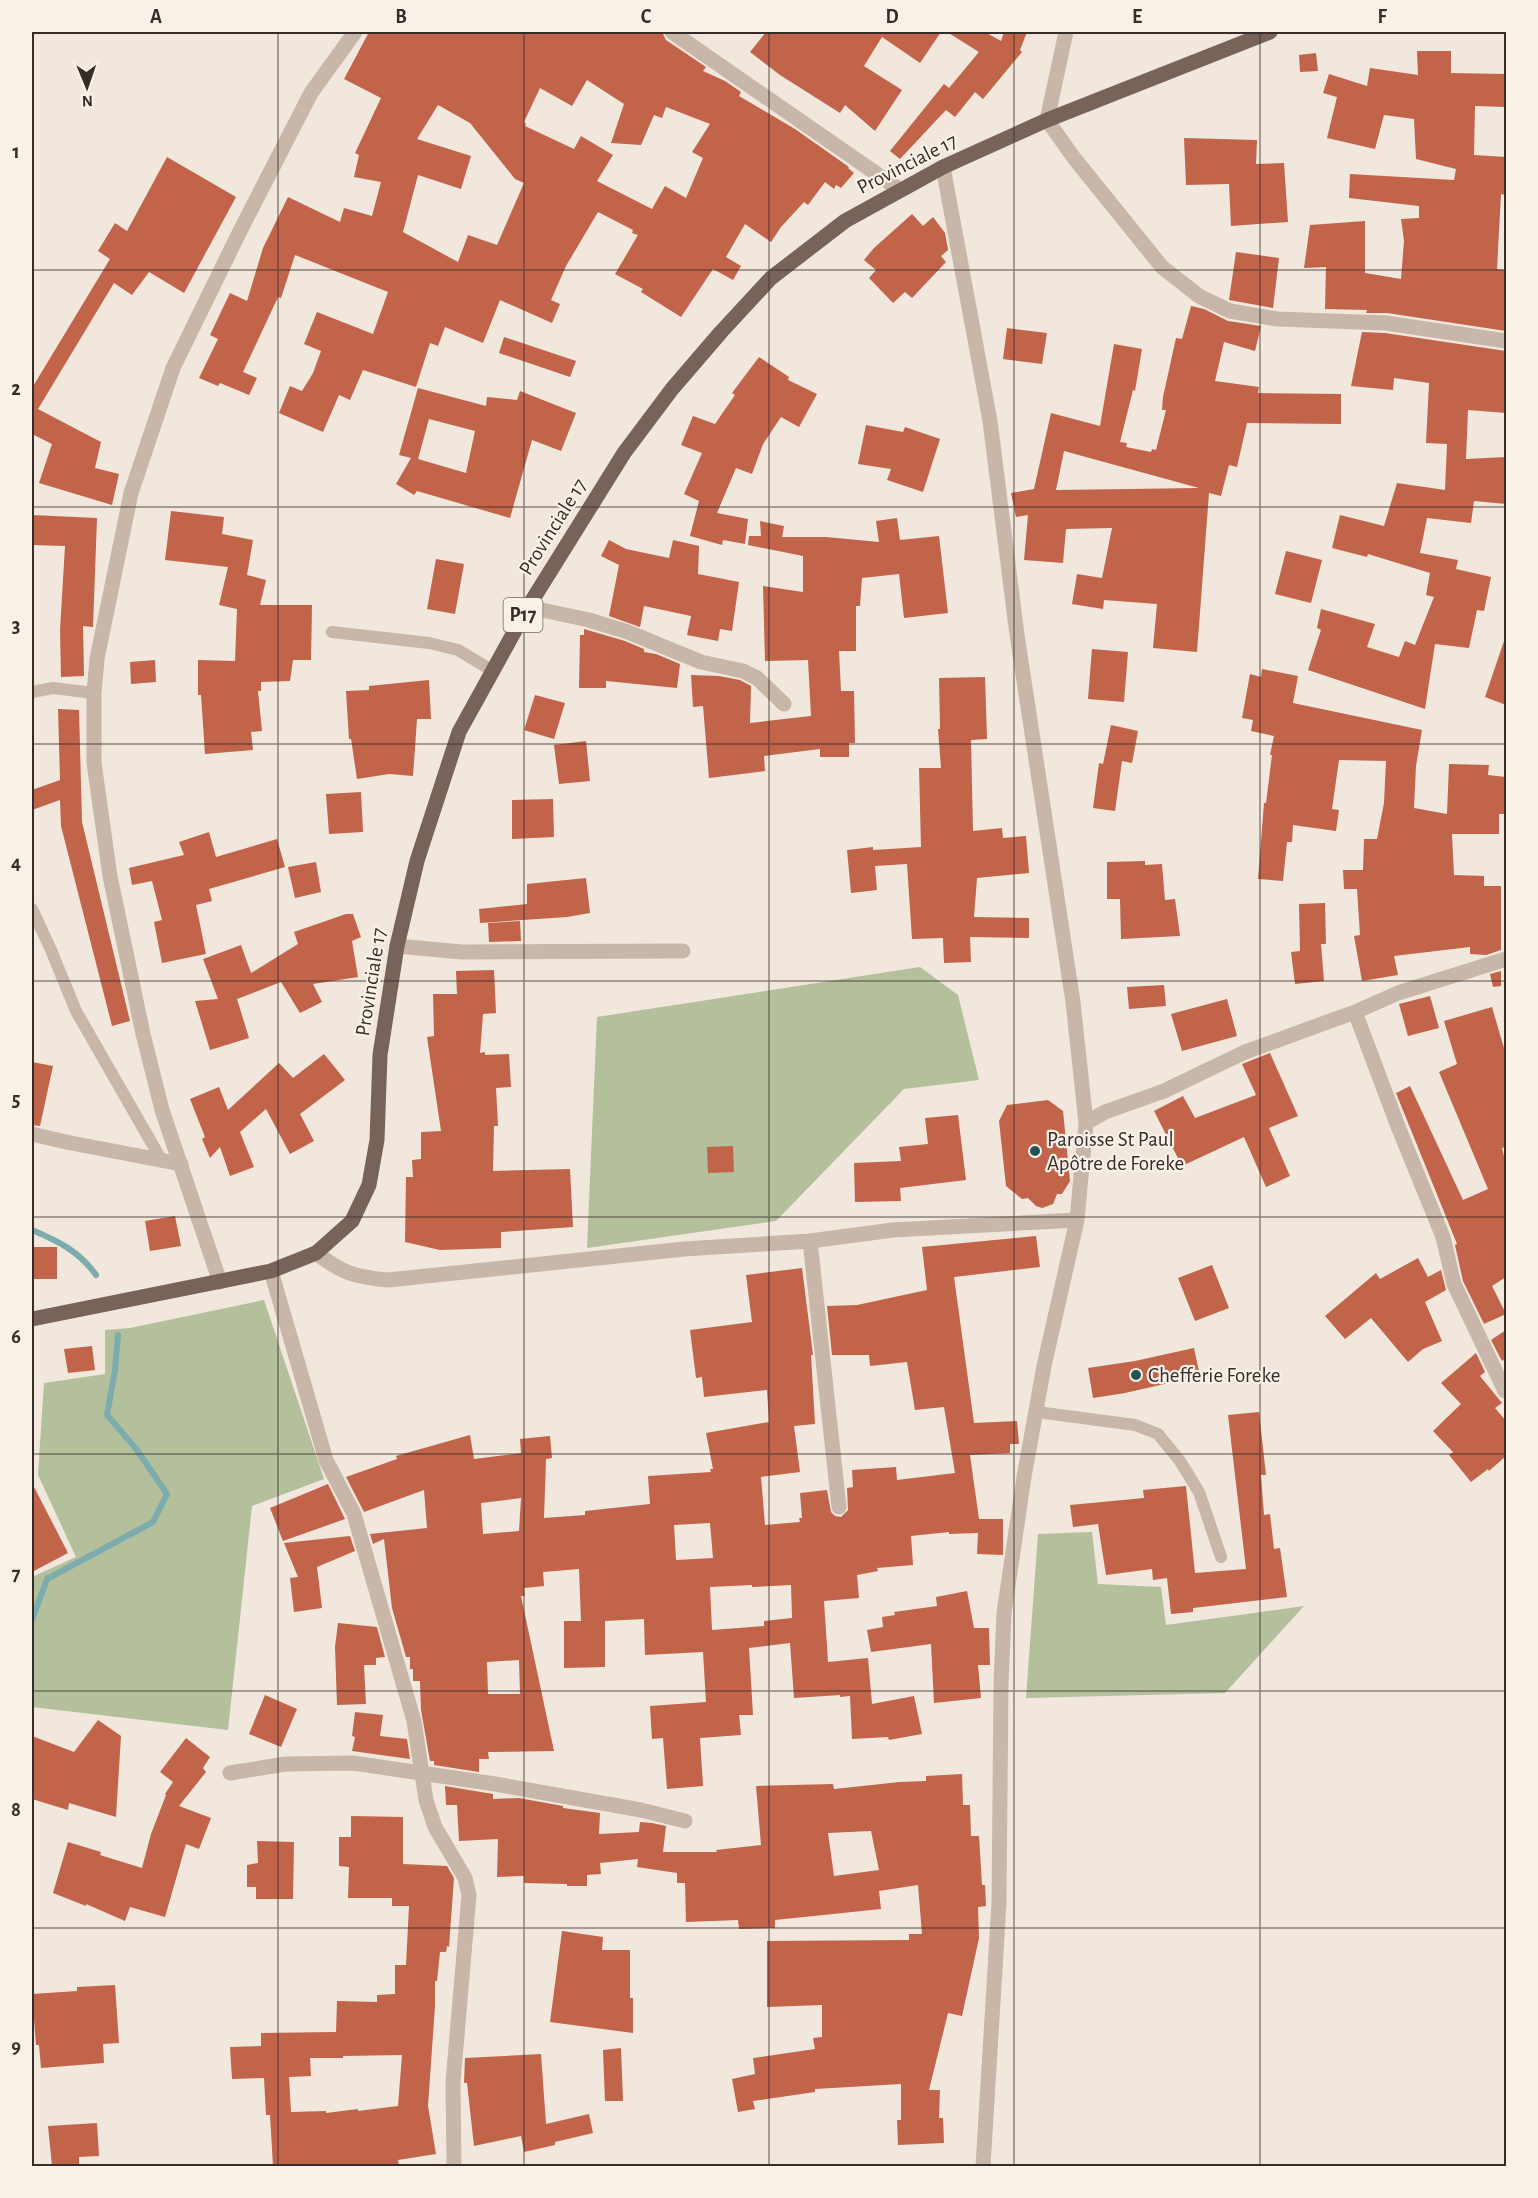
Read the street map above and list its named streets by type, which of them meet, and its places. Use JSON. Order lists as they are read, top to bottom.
{
  "streets": {
    "main road": ["Provinciale 17", "P17"]
  },
  "places": ["Paroisse St Paul Apôtre de Foreke", "Chefferie Foreke"],
  "north": "bottom",
  "grid": {
    "columns": [
      "A",
      "B",
      "C",
      "D",
      "E",
      "F"
    ],
    "rows": [
      "1",
      "2",
      "3",
      "4",
      "5",
      "6",
      "7",
      "8",
      "9"
    ]
  }
}
